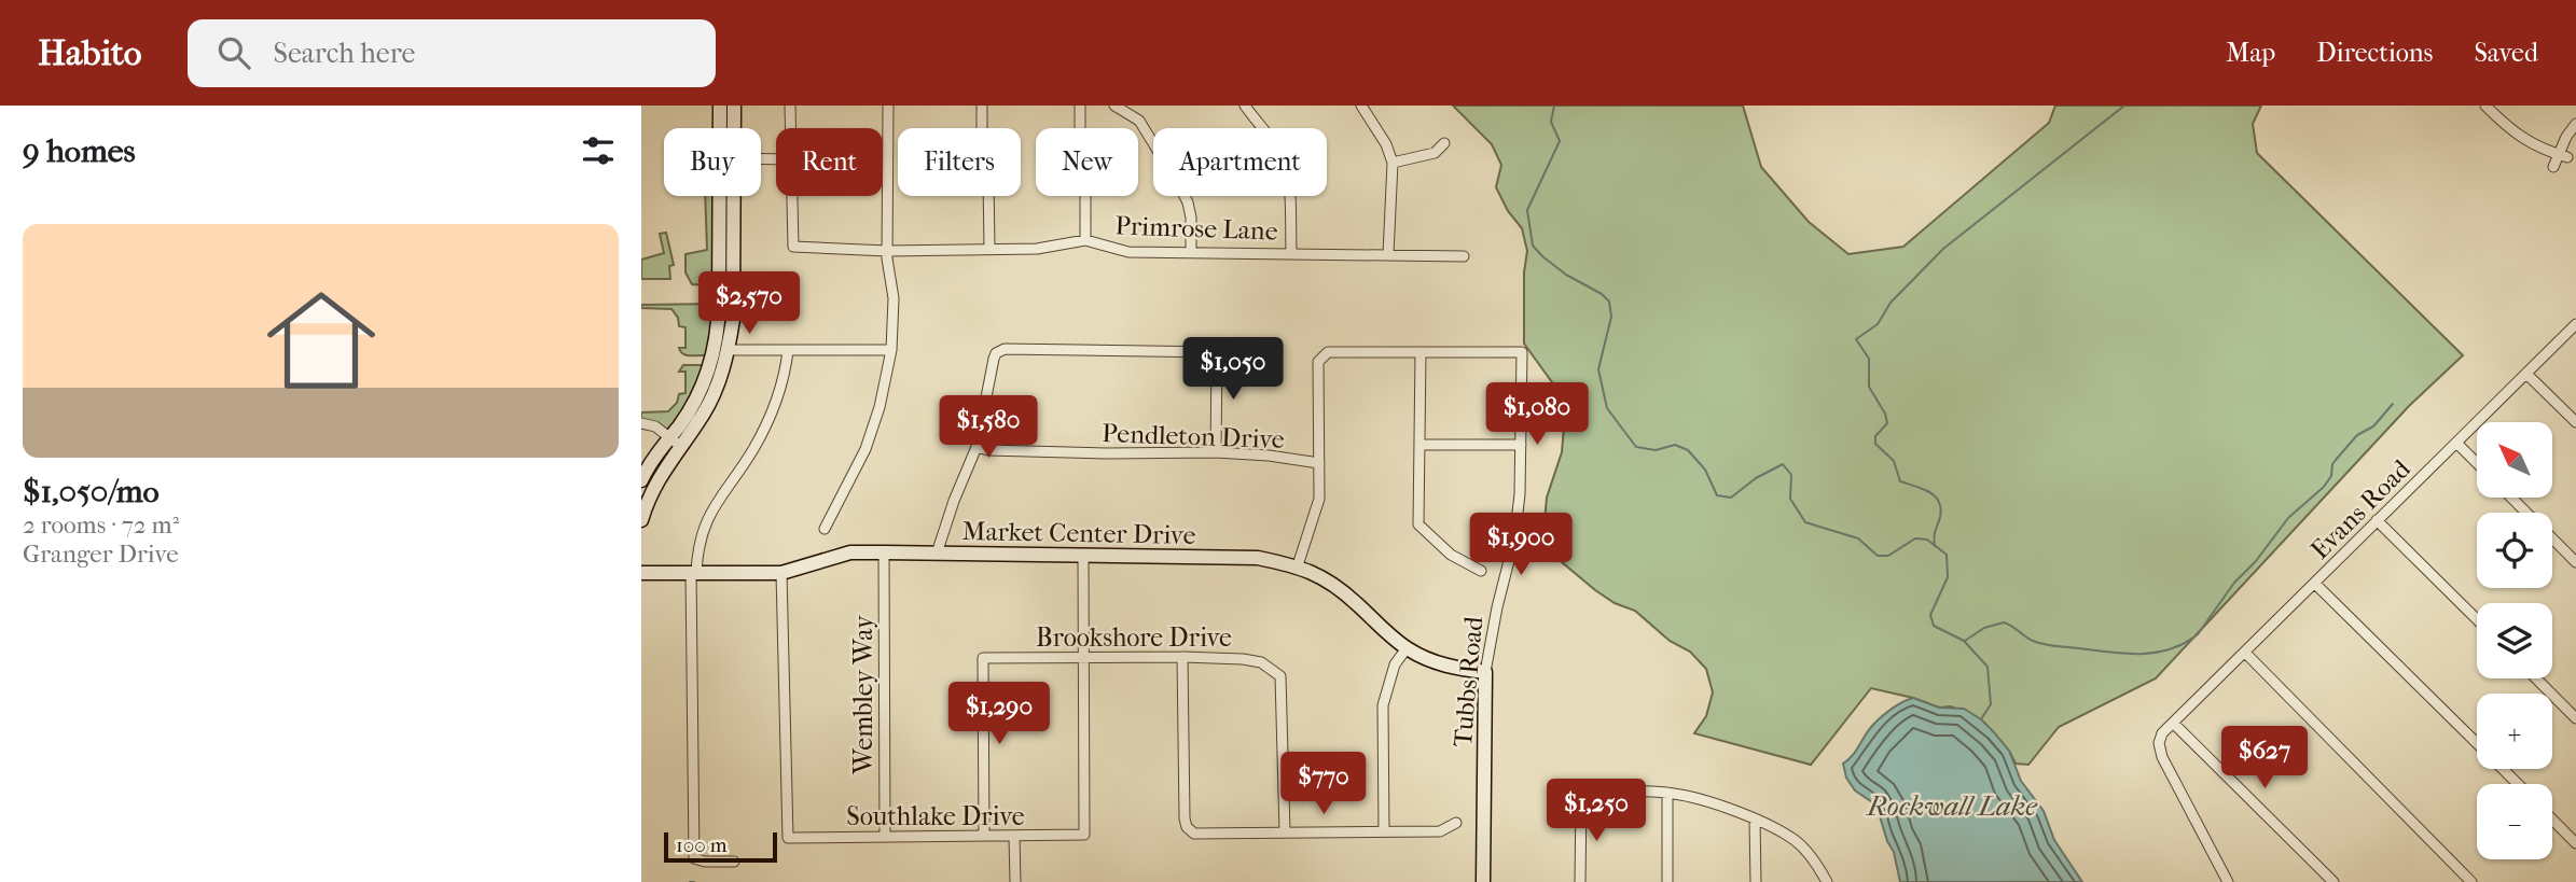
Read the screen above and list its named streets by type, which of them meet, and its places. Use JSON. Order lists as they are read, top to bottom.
{
  "streets": {
    "street": [
      "Primrose Lane",
      "Pendleton Drive",
      "Evans Road",
      "Market Center Drive",
      "Brookshore Drive",
      "Tubbs Road",
      "Wembley Way",
      "Southlake Drive"
    ]
  },
  "crossings": [
    ["Market Center Drive", "Tubbs Road"],
    ["Market Center Drive", "Wembley Way"],
    ["Market Center Drive", "Southlake Drive"],
    ["Brookshore Drive", "Southlake Drive"],
    ["Wembley Way", "Southlake Drive"]
  ],
  "water": ["Rockwall Lake"],
  "scale_bar": "100 m",
  "north": "top left",
  "page": {
    "header": "Habito",
    "search": "Search here",
    "nav": ["Map", "Directions", "Saved"],
    "heading": "9 homes",
    "chip": [
      "Buy",
      "Rent",
      "Filters",
      "New",
      "Apartment"
    ],
    "list": [
      {
        "name": "$1,050/mo",
        "note": "2 rooms · 72 m² · Granger Drive"
      }
    ],
    "price": [
      "$2,570",
      "$1,050",
      "$1,080",
      "$1,580",
      "$1,900",
      "$1,290",
      "$627",
      "$770",
      "$1,250"
    ],
    "map_buttons": ["+", "−"],
    "scale": "100 m"
  }
}
